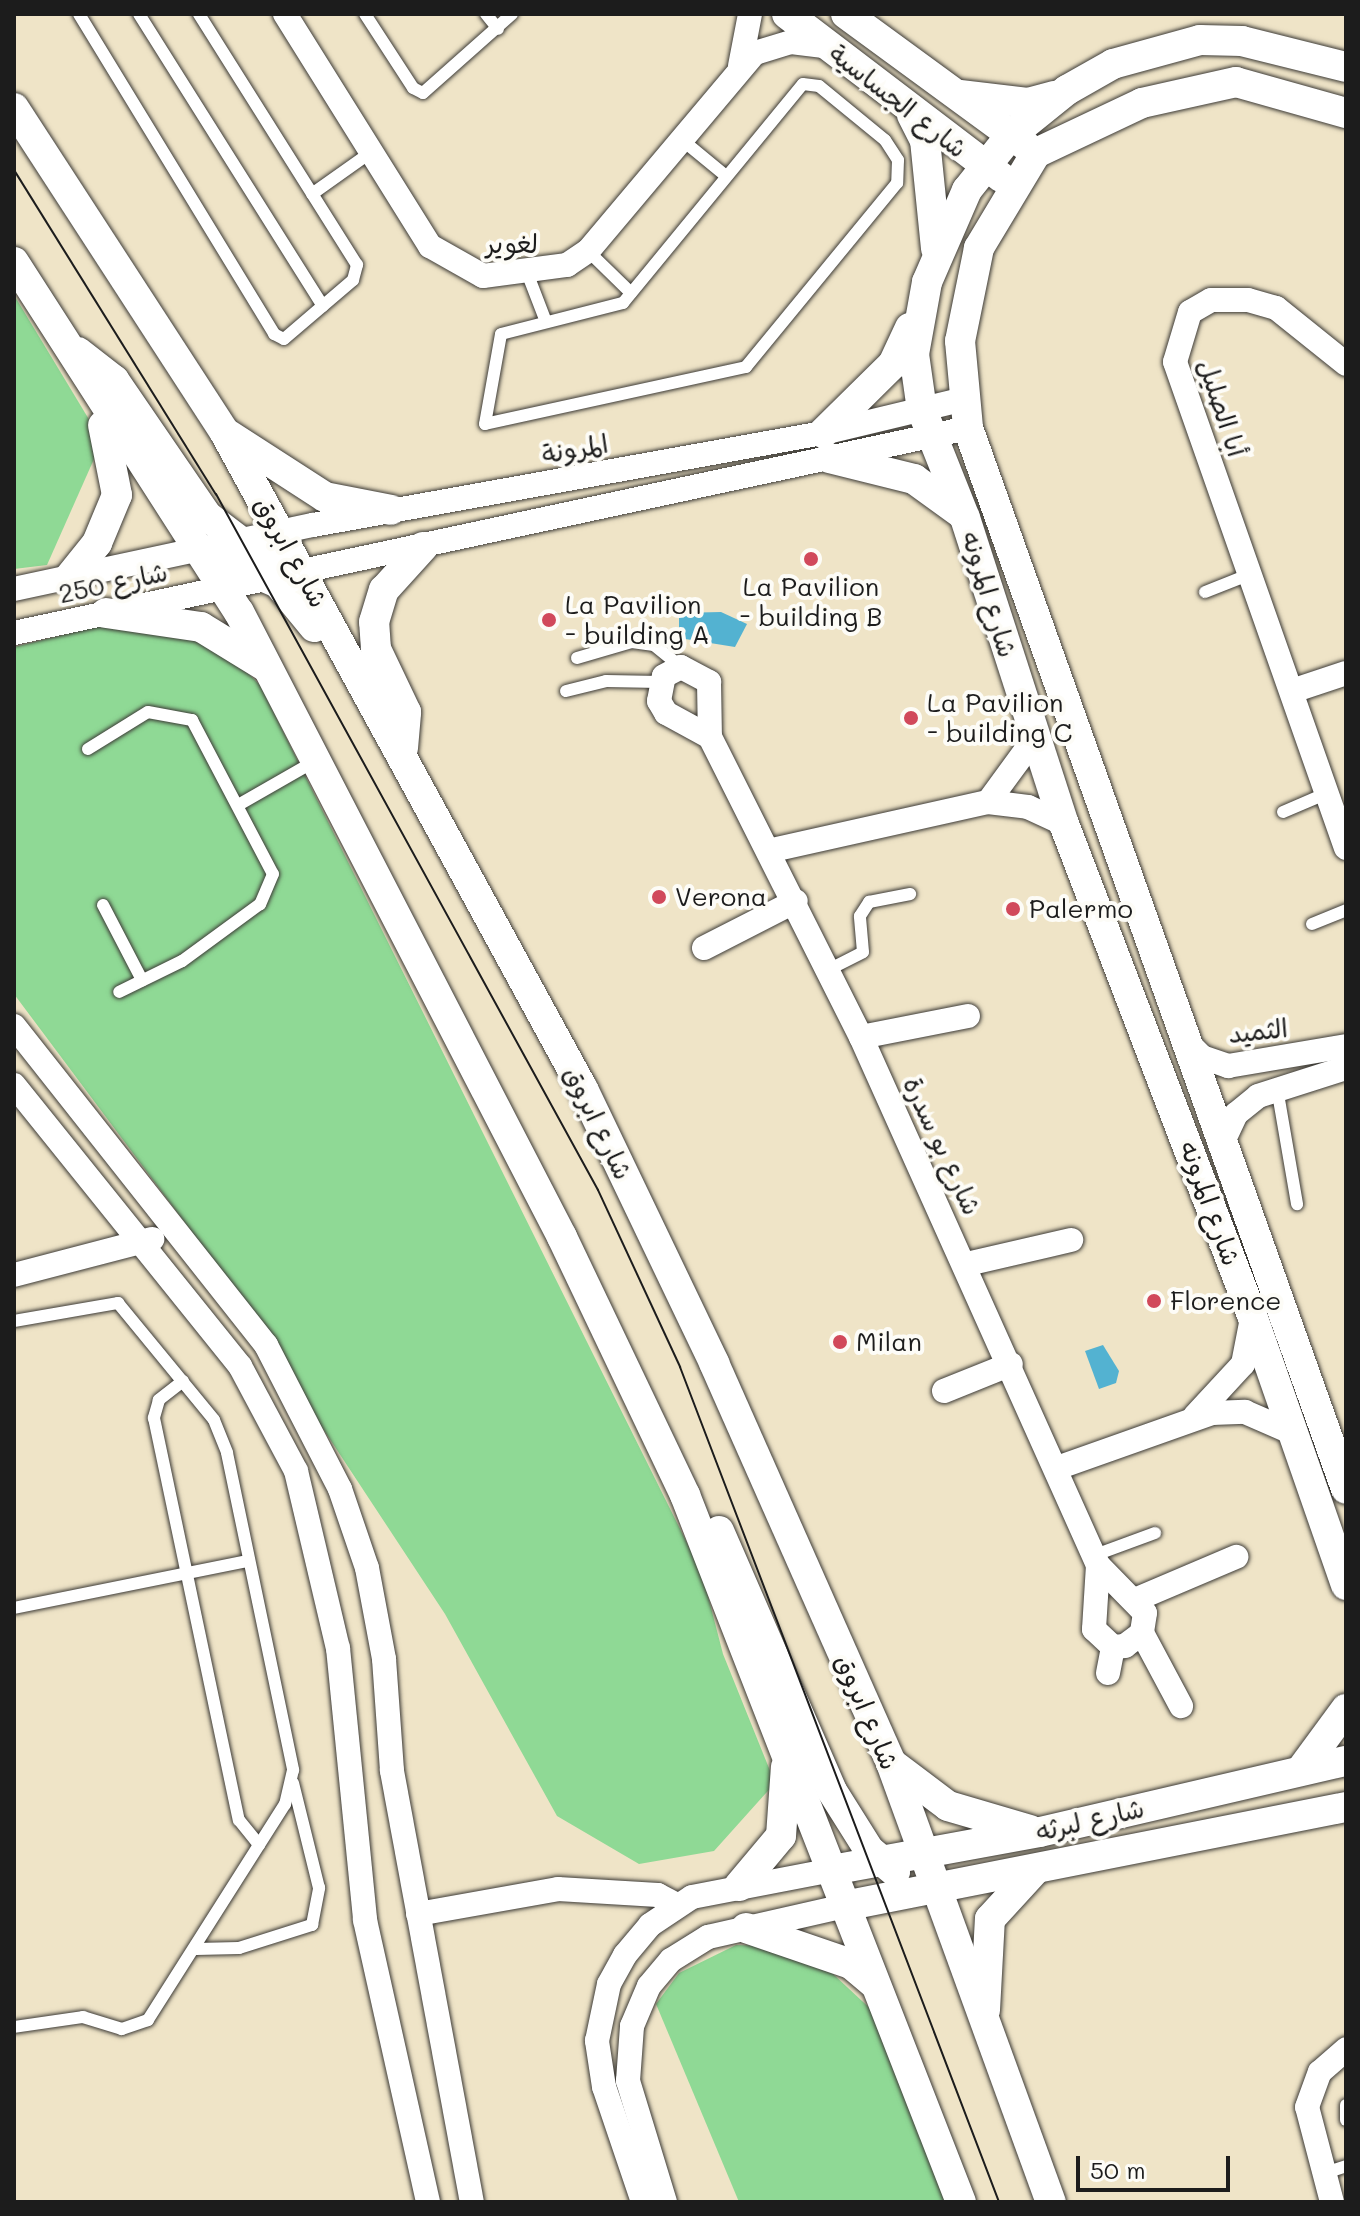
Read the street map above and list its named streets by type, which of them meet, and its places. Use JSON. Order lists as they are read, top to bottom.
{
  "streets": {
    "street": [
      "شارع الجساسية",
      "لغوير",
      "أبا الصليل",
      "المرونة",
      "شارع ابروق",
      "شارع 250",
      "شارع المرونه",
      "الثميد",
      "شارع بو سدرة",
      "شارع لبرثه"
    ]
  },
  "crossings": [
    ["شارع الجساسية", "لغوير"],
    ["شارع الجساسية", "شارع المرونه"],
    ["المرونة", "شارع ابروق"],
    ["المرونة", "شارع 250"],
    ["المرونة", "شارع المرونه"],
    ["شارع ابروق", "شارع لبرثه"],
    ["شارع المرونه", "الثميد"]
  ],
  "places": [
    "La Pavilion - building B",
    "La Pavilion - building A",
    "La Pavilion - building C",
    "Verona",
    "Palermo",
    "Florence",
    "Milan"
  ],
  "scale_bar": "50 m"
}
